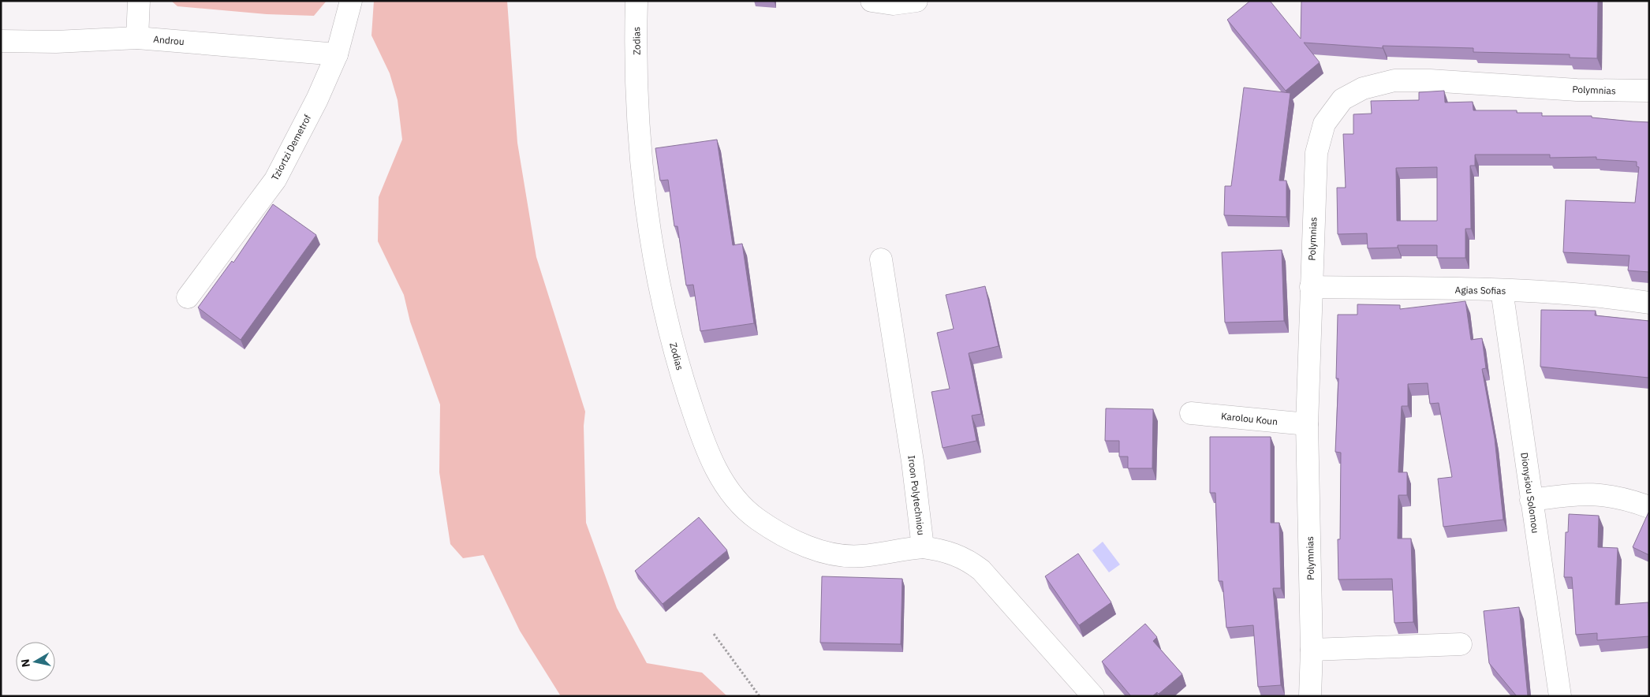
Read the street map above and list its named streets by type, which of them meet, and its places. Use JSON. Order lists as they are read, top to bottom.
{
  "streets": {
    "street": [
      "Androu",
      "Zodias",
      "Polymnias",
      "Tziortzi Demetrof",
      "Agias Sofias",
      "Karolou Koun",
      "Dionysiou Solomou",
      "Iroon Polytechniou"
    ]
  },
  "crossings": [
    ["Androu", "Tziortzi Demetrof"],
    ["Zodias", "Iroon Polytechniou"],
    ["Polymnias", "Agias Sofias"],
    ["Polymnias", "Karolou Koun"],
    ["Agias Sofias", "Dionysiou Solomou"]
  ],
  "north": "left"
}
